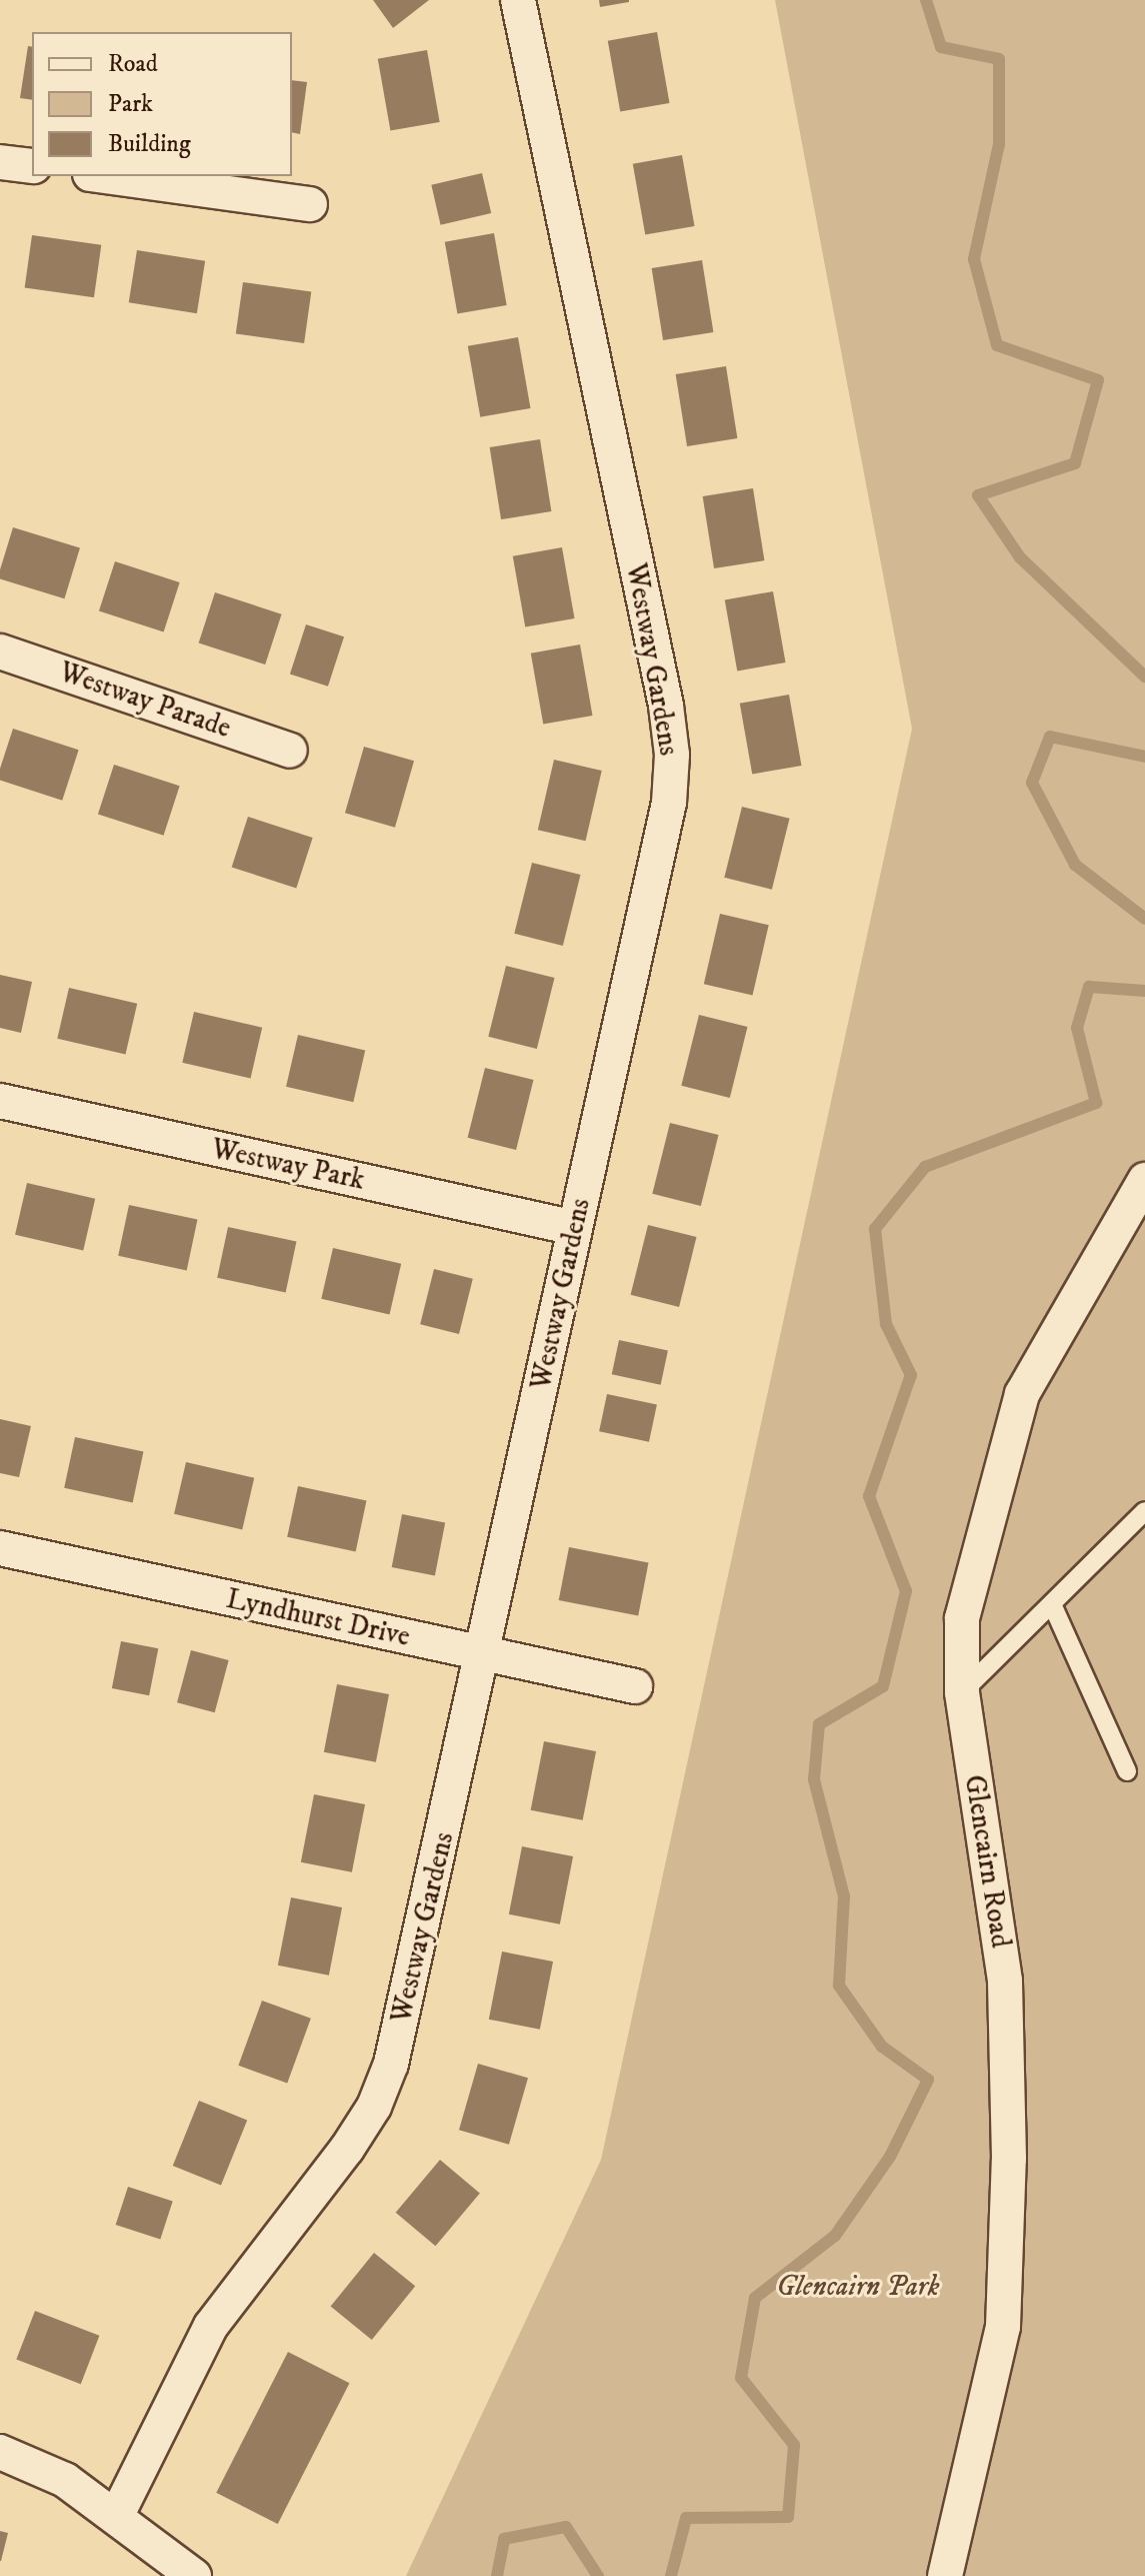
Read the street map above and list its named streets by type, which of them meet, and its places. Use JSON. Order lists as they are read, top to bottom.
{
  "streets": {
    "street": [
      "Westway Gardens",
      "Westway Parade",
      "Westway Park",
      "Lyndhurst Drive",
      "Glencairn Road"
    ]
  },
  "crossings": [
    ["Westway Gardens", "Westway Park"],
    ["Westway Gardens", "Lyndhurst Drive"]
  ],
  "parks": ["Glencairn Park"],
  "legend": ["Road", "Park", "Building"]
}
